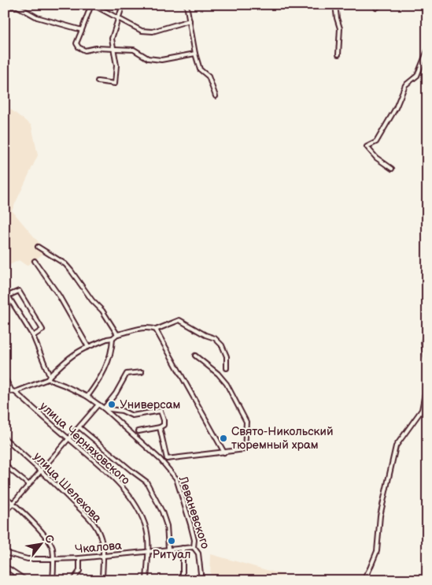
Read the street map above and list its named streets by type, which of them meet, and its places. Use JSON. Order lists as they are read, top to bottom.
{
  "streets": {
    "street": [
      "улица Черняховского",
      "улица Шелехова",
      "Леваневского",
      "Чкалова"
    ]
  },
  "crossings": [
    ["улица Черняховского", "Чкалова"],
    ["улица Шелехова", "Чкалова"],
    ["Леваневского", "Чкалова"]
  ],
  "places": ["Универсам", "Свято-Никольский тюремный храм", "Ритуал"],
  "north": "top right"
}
